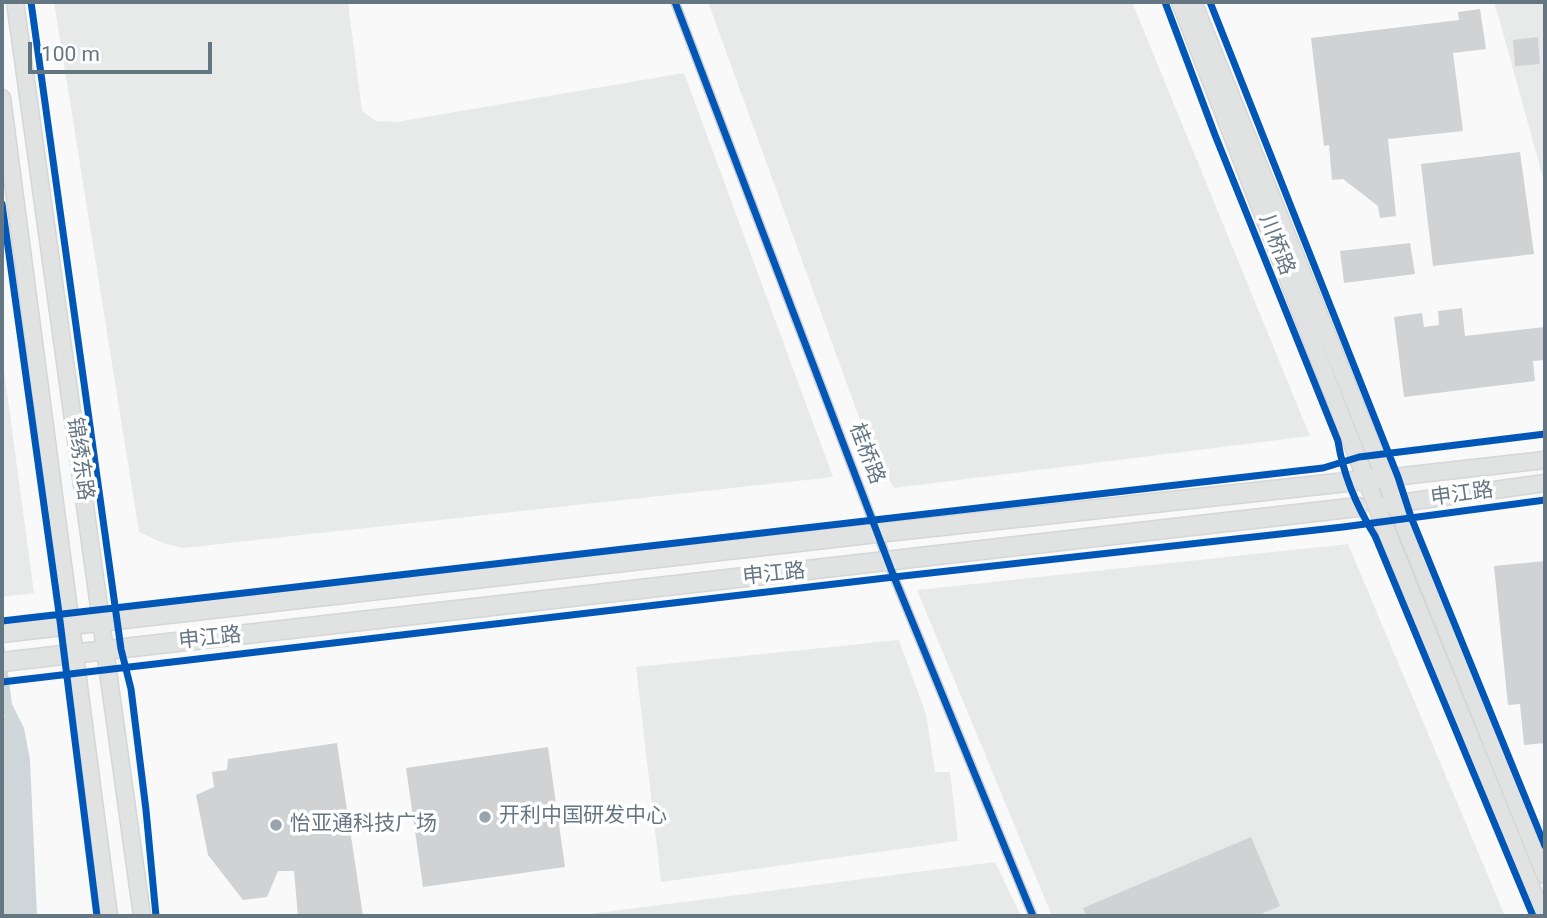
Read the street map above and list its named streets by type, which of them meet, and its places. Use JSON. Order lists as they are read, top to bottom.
{
  "streets": {
    "main road": ["川桥路", "锦绣东路", "申江路"],
    "street": ["桂桥路"]
  },
  "crossings": [
    ["川桥路", "申江路"],
    ["桂桥路", "申江路"],
    ["锦绣东路", "申江路"]
  ],
  "places": ["开利中国研发中心", "怡亚通科技广场"],
  "scale_bar": "100 m"
}
